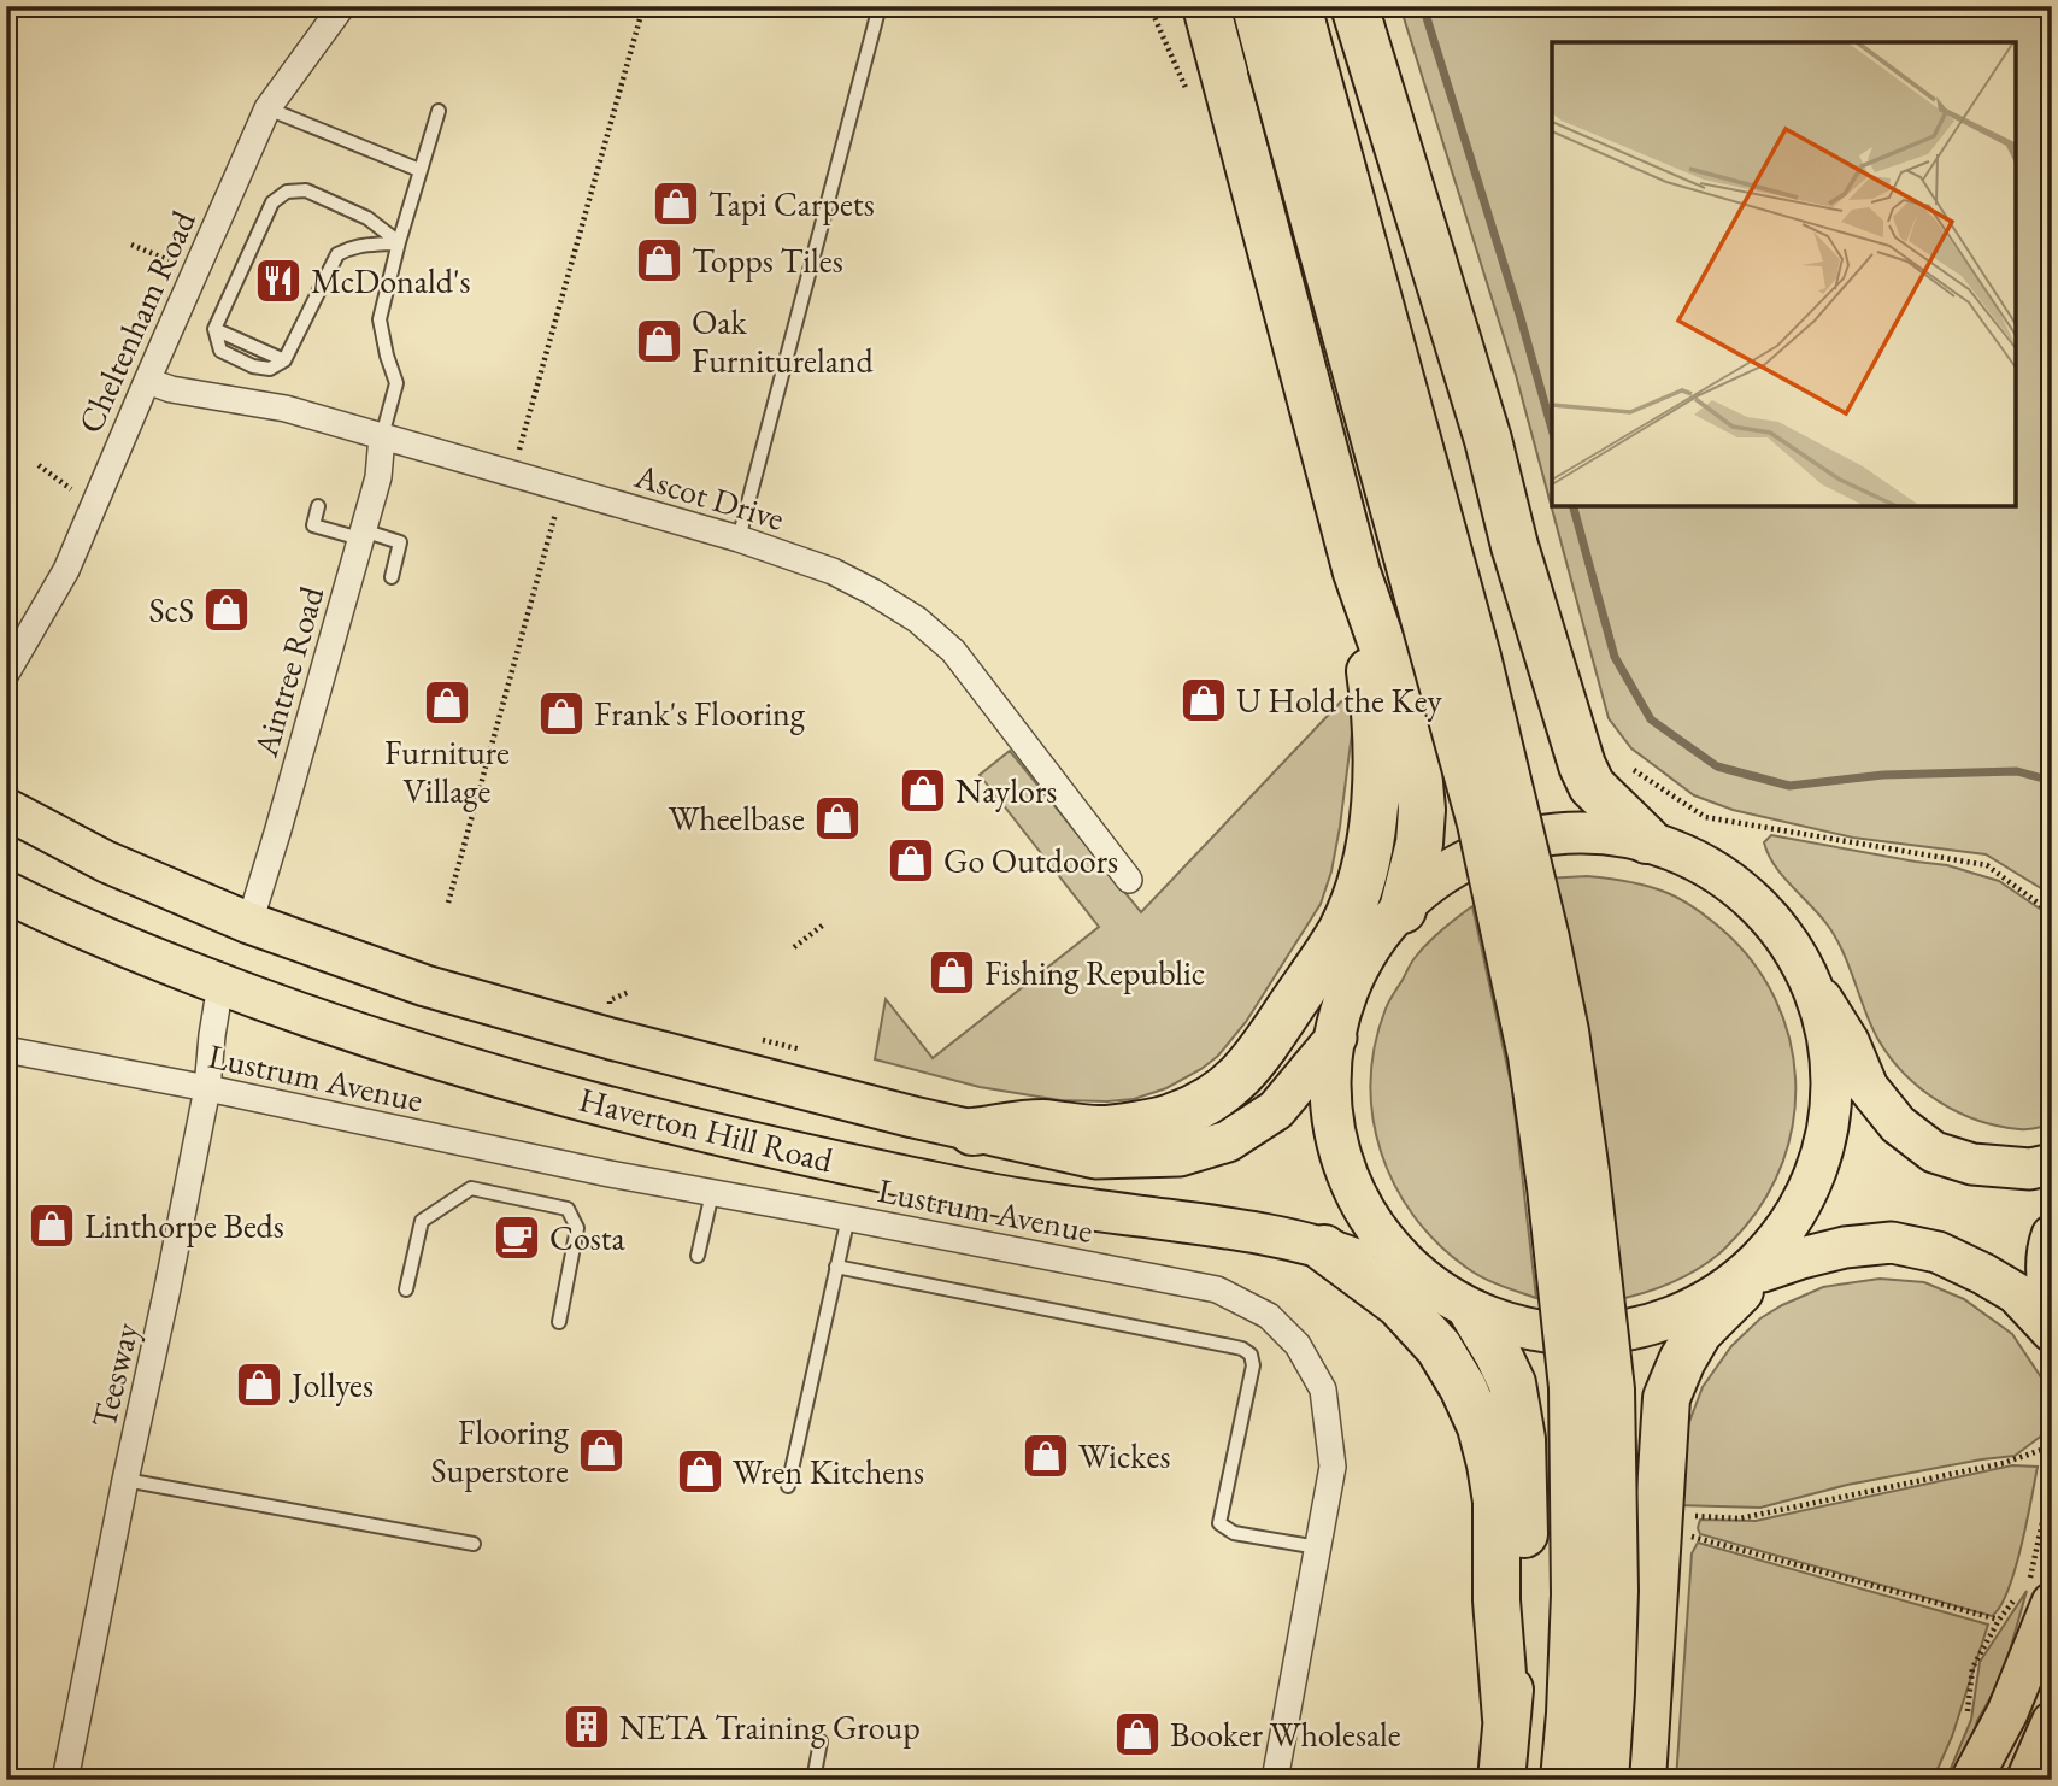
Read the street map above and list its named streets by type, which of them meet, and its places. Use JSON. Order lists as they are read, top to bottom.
{
  "streets": {
    "main road": ["Haverton Hill Road"],
    "street": [
      "Cheltenham Road",
      "Ascot Drive",
      "Aintree Road",
      "Lustrum Avenue",
      "Teesway"
    ]
  },
  "crossings": [
    ["Cheltenham Road", "Ascot Drive"],
    ["Ascot Drive", "Aintree Road"],
    ["Aintree Road", "Haverton Hill Road"],
    ["Lustrum Avenue", "Teesway"],
    ["Haverton Hill Road", "Teesway"]
  ],
  "places": {
    "shop": [
      "Tapi Carpets",
      "Topps Tiles",
      "Oak Furnitureland",
      "ScS",
      "U Hold the Key",
      "Furniture Village",
      "Frank's Flooring",
      "Naylors",
      "Wheelbase",
      "Go Outdoors",
      "Fishing Republic",
      "Linthorpe Beds",
      "Jollyes",
      "Flooring Superstore",
      "Wickes",
      "Wren Kitchens",
      "Booker Wholesale"
    ],
    "restaurant": ["McDonald's"],
    "cafe": ["Costa"],
    "building": ["NETA Training Group"]
  }
}
